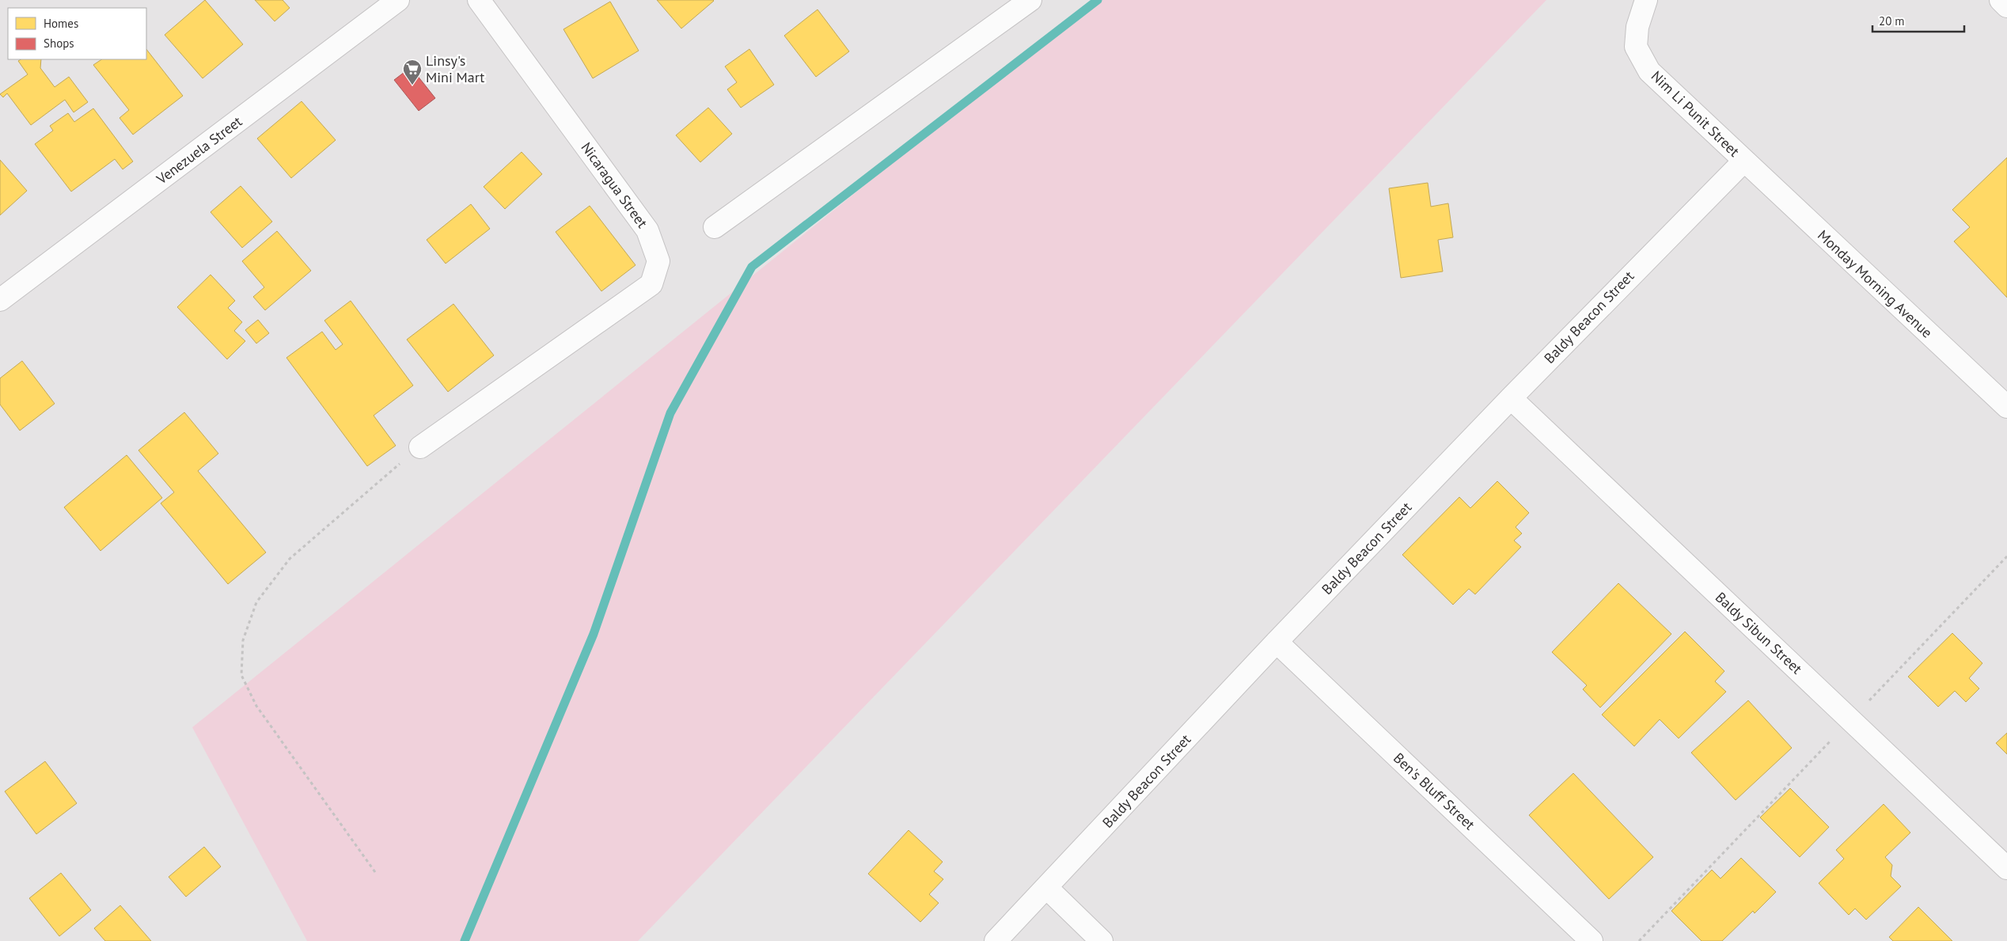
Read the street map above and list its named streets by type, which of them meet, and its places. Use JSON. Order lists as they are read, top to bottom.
{
  "streets": {
    "street": [
      "Nim Li Punit Street",
      "Venezuela Street",
      "Nicaragua Street",
      "Monday Morning Avenue",
      "Baldy Beacon Street",
      "Baldy Sibun Street",
      "Ben's Bluff Street"
    ]
  },
  "crossings": [
    ["Nim Li Punit Street", "Monday Morning Avenue"],
    ["Nim Li Punit Street", "Baldy Beacon Street"],
    ["Monday Morning Avenue", "Baldy Beacon Street"],
    ["Baldy Beacon Street", "Baldy Sibun Street"],
    ["Baldy Beacon Street", "Ben's Bluff Street"]
  ],
  "places": {
    "supermarket": ["Linsy's Mini Mart"]
  },
  "legend": ["Homes", "Shops"],
  "scale_bar": "20 m"
}
